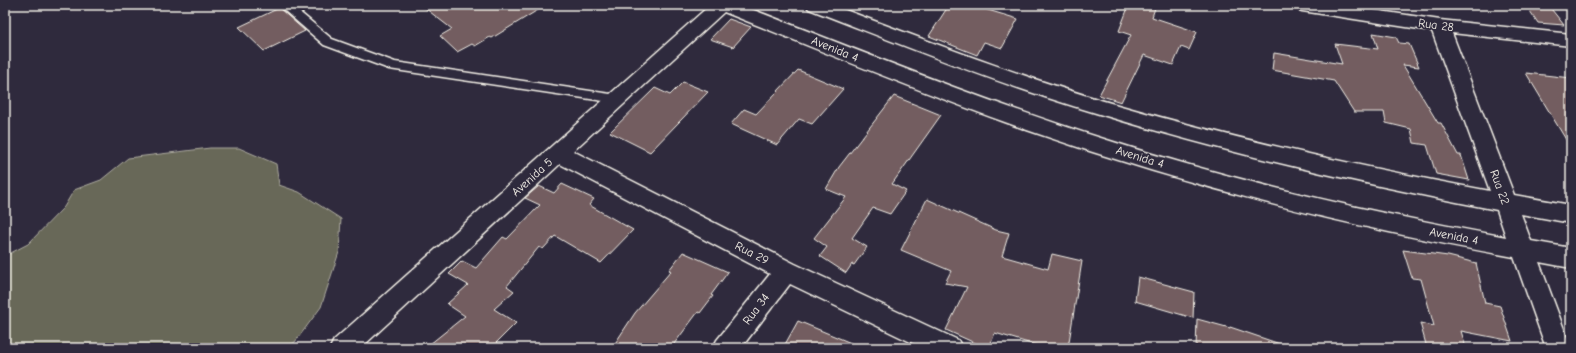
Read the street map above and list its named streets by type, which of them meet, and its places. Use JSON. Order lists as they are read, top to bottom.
{
  "streets": {
    "street": [
      "Rua 28",
      "Avenida 4",
      "Avenida 5",
      "Rua 22",
      "Rua 29",
      "Rua 34"
    ]
  },
  "crossings": [
    ["Rua 28", "Rua 22"],
    ["Avenida 4", "Rua 22"],
    ["Avenida 5", "Rua 29"],
    ["Rua 29", "Rua 34"]
  ]
}
